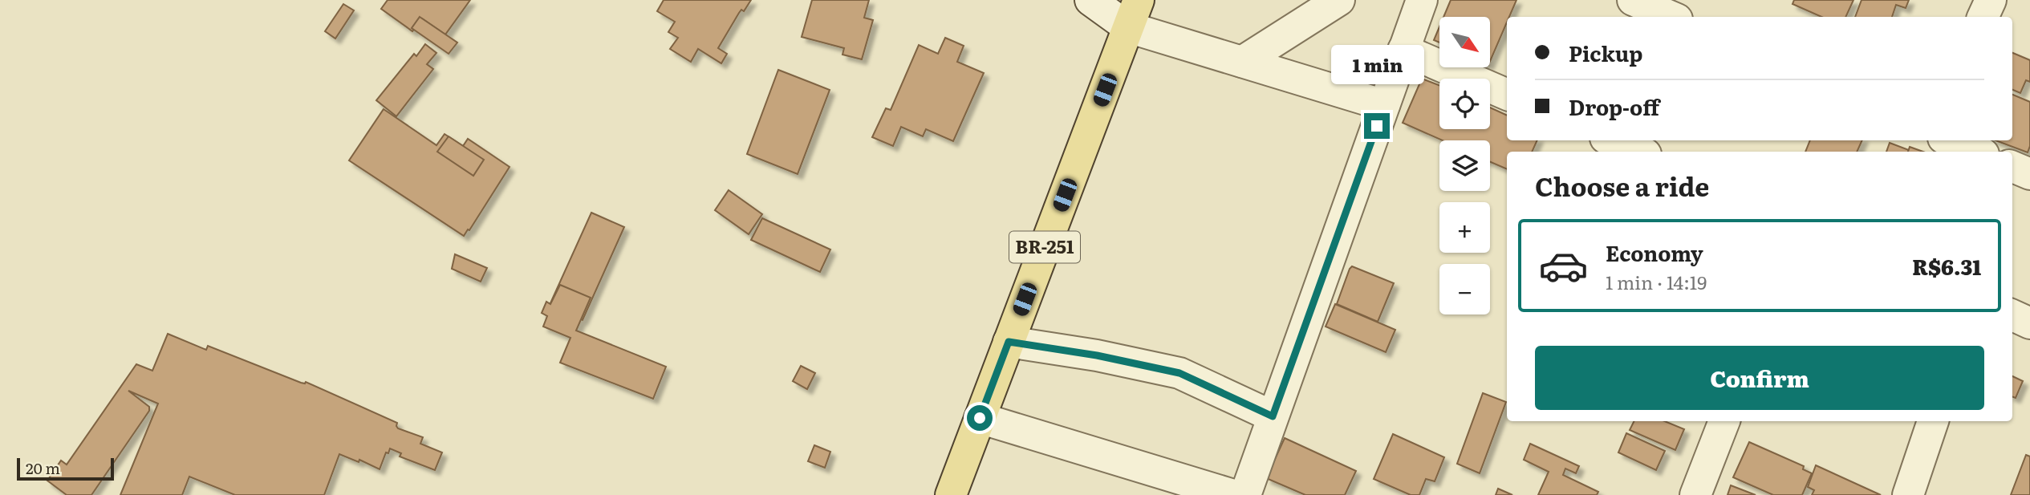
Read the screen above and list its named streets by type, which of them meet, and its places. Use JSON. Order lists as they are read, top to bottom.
{
  "streets": {
    "main road": ["BR-251"]
  },
  "scale_bar": "20 m",
  "north": "bottom right",
  "page": {
    "map_buttons": ["+", "−"],
    "banner": ["Pickup", "Drop-off"],
    "bubble": "1 min",
    "heading": "Choose a ride",
    "list": [
      {
        "name": "Economy",
        "note": "1 min · 14:19",
        "value": "R$6.31"
      }
    ],
    "buttons": "Confirm",
    "scale": "20 m"
  }
}
